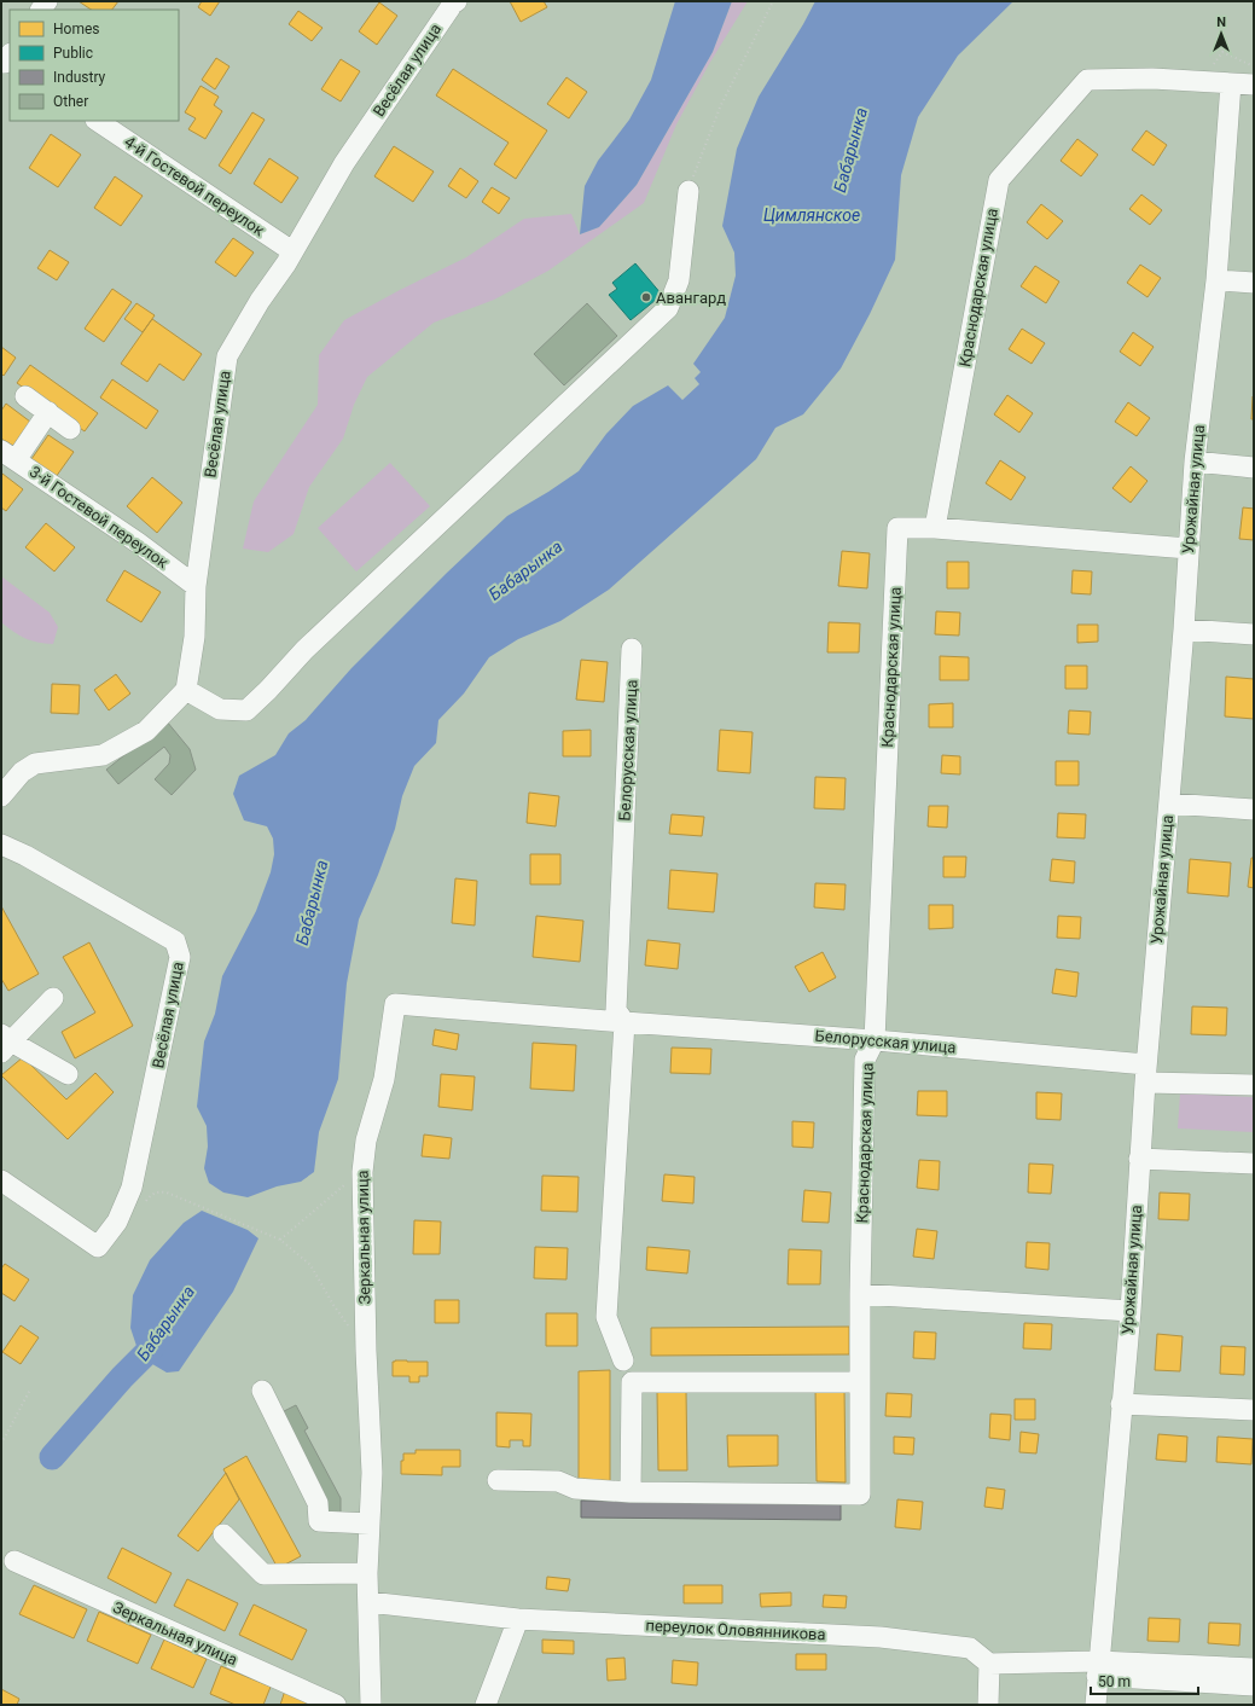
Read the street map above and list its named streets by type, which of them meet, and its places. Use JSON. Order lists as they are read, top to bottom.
{
  "streets": {
    "street": [
      "Весёлая улица",
      "4-й Гостевой переулок",
      "Краснодарская улица",
      "Урожайная улица",
      "3-й Гостевой переулок",
      "Белорусская улица",
      "Зеркальная улица",
      "переулок Оловянникова"
    ]
  },
  "crossings": [
    ["Весёлая улица", "4-й Гостевой переулок"],
    ["Весёлая улица", "3-й Гостевой переулок"],
    ["Краснодарская улица", "Урожайная улица"],
    ["Краснодарская улица", "Белорусская улица"],
    ["Урожайная улица", "Белорусская улица"],
    ["Белорусская улица", "Зеркальная улица"],
    ["Зеркальная улица", "переулок Оловянникова"]
  ],
  "water": ["Бабарынка", "Цимлянское"],
  "places": ["Авангард"],
  "legend": [
    "Homes",
    "Public",
    "Industry",
    "Other"
  ],
  "scale_bar": "50 m",
  "north": "top"
}
